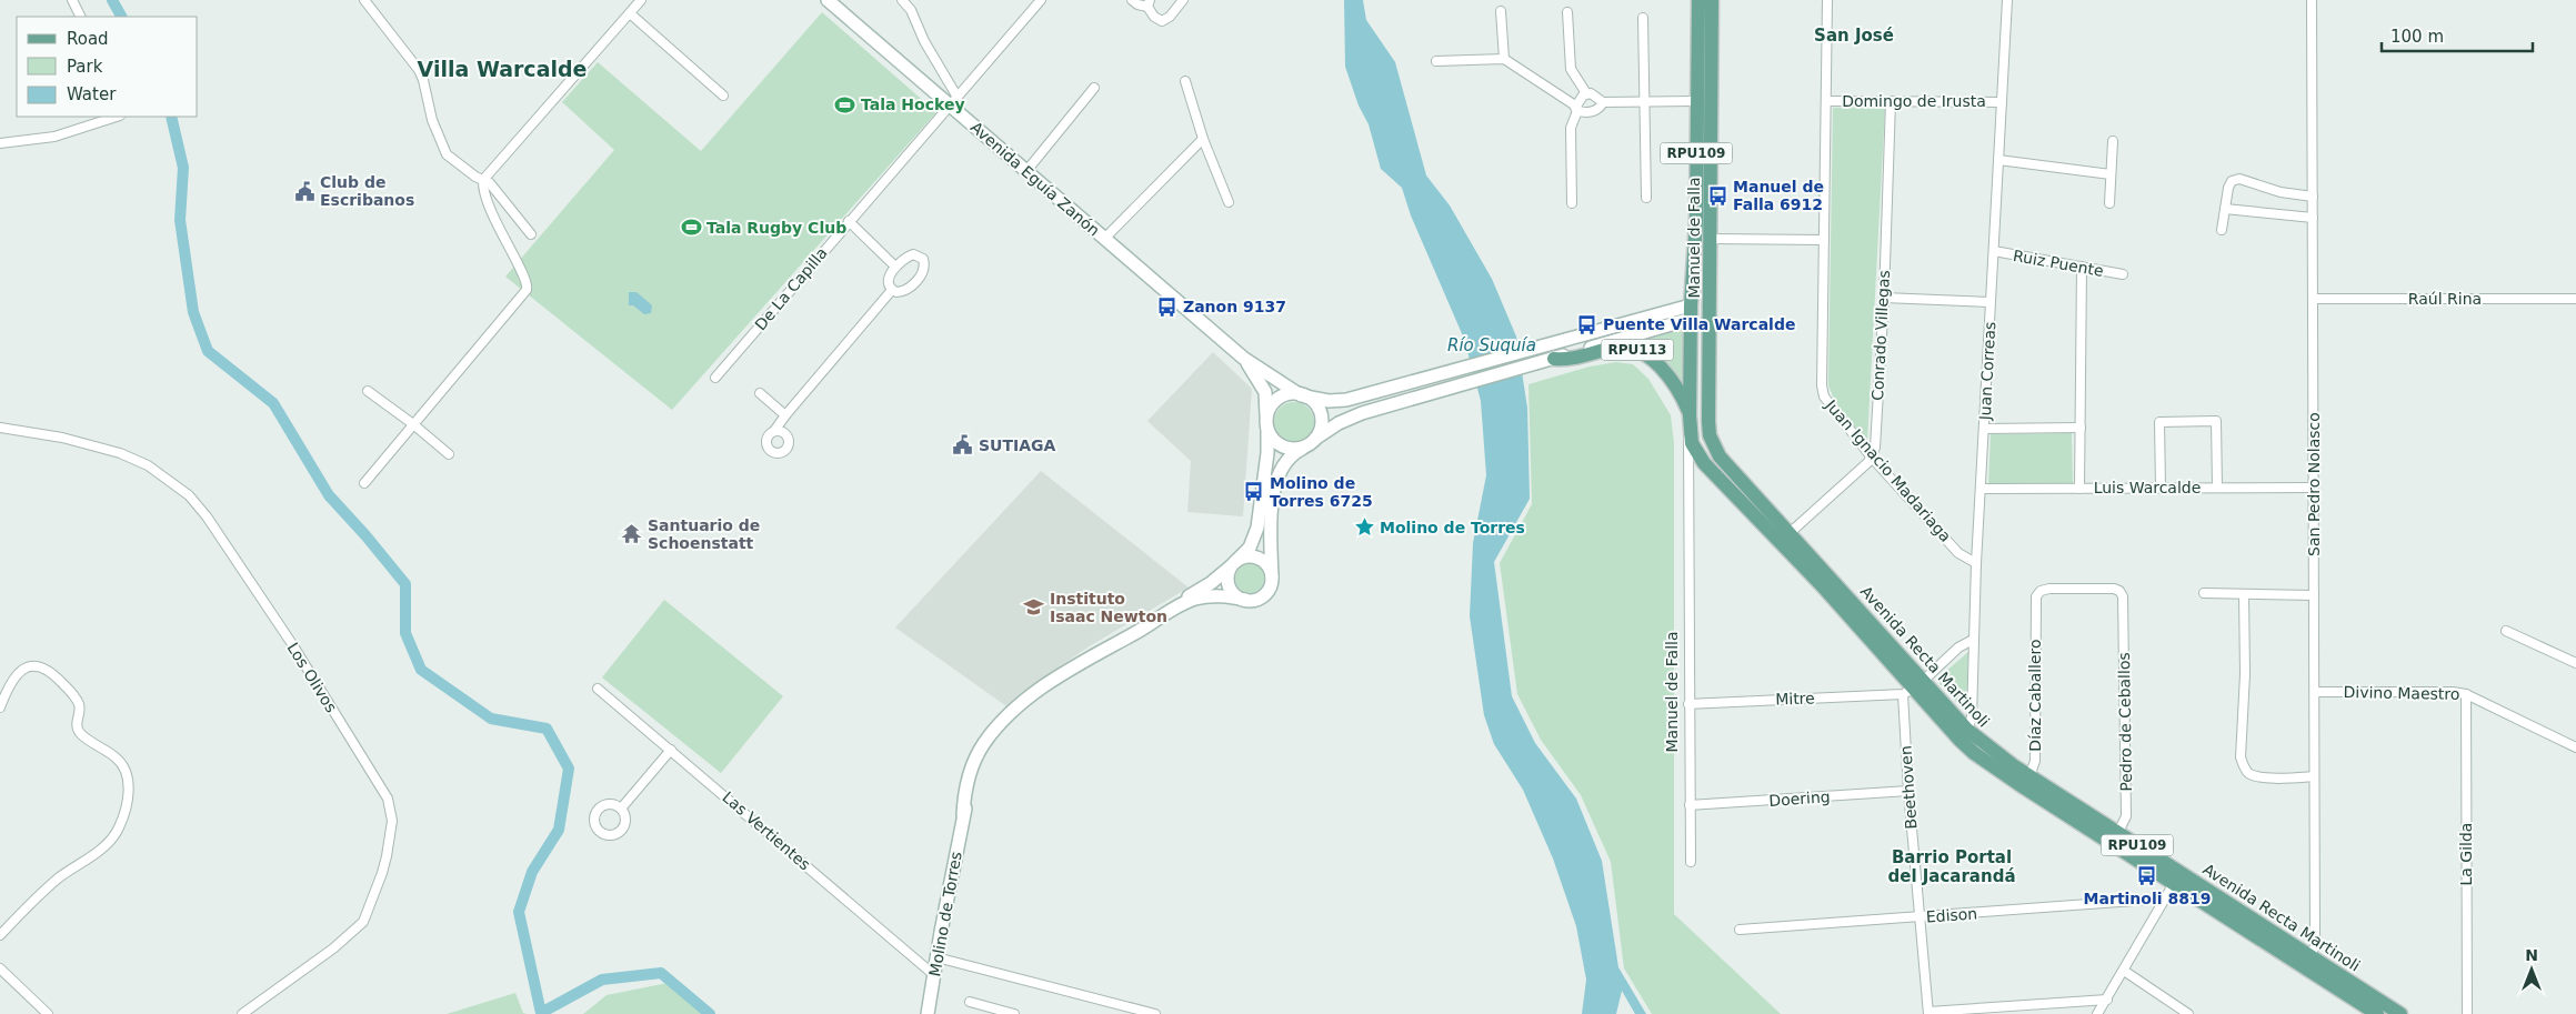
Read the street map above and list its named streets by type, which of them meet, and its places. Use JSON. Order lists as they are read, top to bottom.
{
  "streets": {
    "main road": [
      "RPU109",
      "Avenida Eguía Zanón",
      "Manuel de Falla",
      "RPU113",
      "Avenida Recta Martinoli",
      "Molino de Torres"
    ],
    "street": [
      "Domingo de Irusta",
      "Ruiz Puente",
      "De La Capilla",
      "Raúl Rina",
      "Conrado Villegas",
      "Juan Correas",
      "Juan Ignacio Madariaga",
      "San Pedro Nolasco",
      "Luis Warcalde",
      "Los Olivos",
      "Divino Maestro",
      "Díaz Caballero",
      "Mitre",
      "Pedro de Ceballos",
      "Beethoven",
      "Doering",
      "Las Vertientes",
      "La Gilda",
      "Edison"
    ]
  },
  "crossings": [
    ["Domingo de Irusta", "Conrado Villegas"],
    ["Domingo de Irusta", "Juan Correas"],
    ["Domingo de Irusta", "Juan Ignacio Madariaga"],
    ["Avenida Eguía Zanón", "De La Capilla"],
    ["Avenida Eguía Zanón", "RPU113"],
    ["Avenida Eguía Zanón", "Molino de Torres"],
    ["Manuel de Falla", "RPU113"],
    ["Manuel de Falla", "Avenida Recta Martinoli"],
    ["Manuel de Falla", "Mitre"],
    ["Manuel de Falla", "Doering"],
    ["Ruiz Puente", "Juan Correas"],
    ["Raúl Rina", "San Pedro Nolasco"],
    ["Conrado Villegas", "Juan Ignacio Madariaga"],
    ["RPU113", "Avenida Recta Martinoli"],
    ["RPU113", "Molino de Torres"],
    ["Juan Correas", "Juan Ignacio Madariaga"],
    ["Juan Correas", "Luis Warcalde"],
    ["Juan Correas", "Avenida Recta Martinoli"],
    ["San Pedro Nolasco", "Luis Warcalde"],
    ["San Pedro Nolasco", "Avenida Recta Martinoli"],
    ["San Pedro Nolasco", "Divino Maestro"],
    ["Avenida Recta Martinoli", "Díaz Caballero"],
    ["Avenida Recta Martinoli", "Mitre"],
    ["Avenida Recta Martinoli", "Pedro de Ceballos"],
    ["Avenida Recta Martinoli", "Beethoven"],
    ["Divino Maestro", "La Gilda"],
    ["Díaz Caballero", "Pedro de Ceballos"],
    ["Mitre", "Beethoven"],
    ["Beethoven", "Doering"],
    ["Beethoven", "Edison"],
    ["Las Vertientes", "Molino de Torres"]
  ],
  "districts": ["San José", "Villa Warcalde", "Barrio Portal del Jacarandá"],
  "water": ["Río Suquía"],
  "places": {
    "sports": ["Tala Hockey", "Tala Rugby Club"],
    "public building": ["Club de Escribanos", "SUTIAGA"],
    "bus stop": [
      "Manuel de Falla 6912",
      "Zanon 9137",
      "Puente Villa Warcalde",
      "Molino de Torres 6725",
      "Martinoli 8819"
    ],
    "place": ["Molino de Torres"],
    "temple": ["Santuario de Schoenstatt"],
    "school or university": ["Instituto Isaac Newton"]
  },
  "legend": ["Road", "Park", "Water"],
  "scale_bar": "100 m",
  "north": "top"
}
